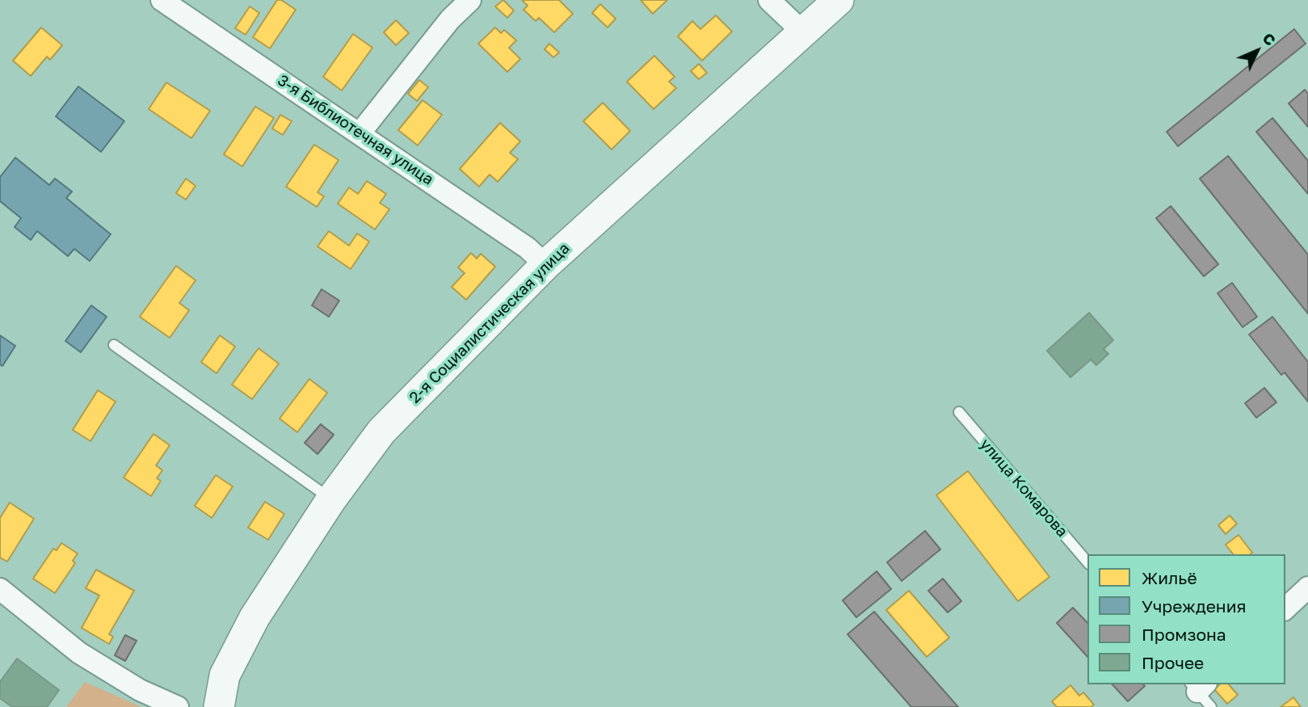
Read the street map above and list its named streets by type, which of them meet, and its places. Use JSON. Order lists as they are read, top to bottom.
{
  "streets": {
    "street": ["3-я Библиотечная улица", "2-я Социалистическая улица"],
    "lane": ["улица Комарова"]
  },
  "crossings": [
    ["3-я Библиотечная улица", "2-я Социалистическая улица"]
  ],
  "legend": [
    "Жильё",
    "Учреждения",
    "Промзона",
    "Прочее"
  ],
  "north": "top right"
}
